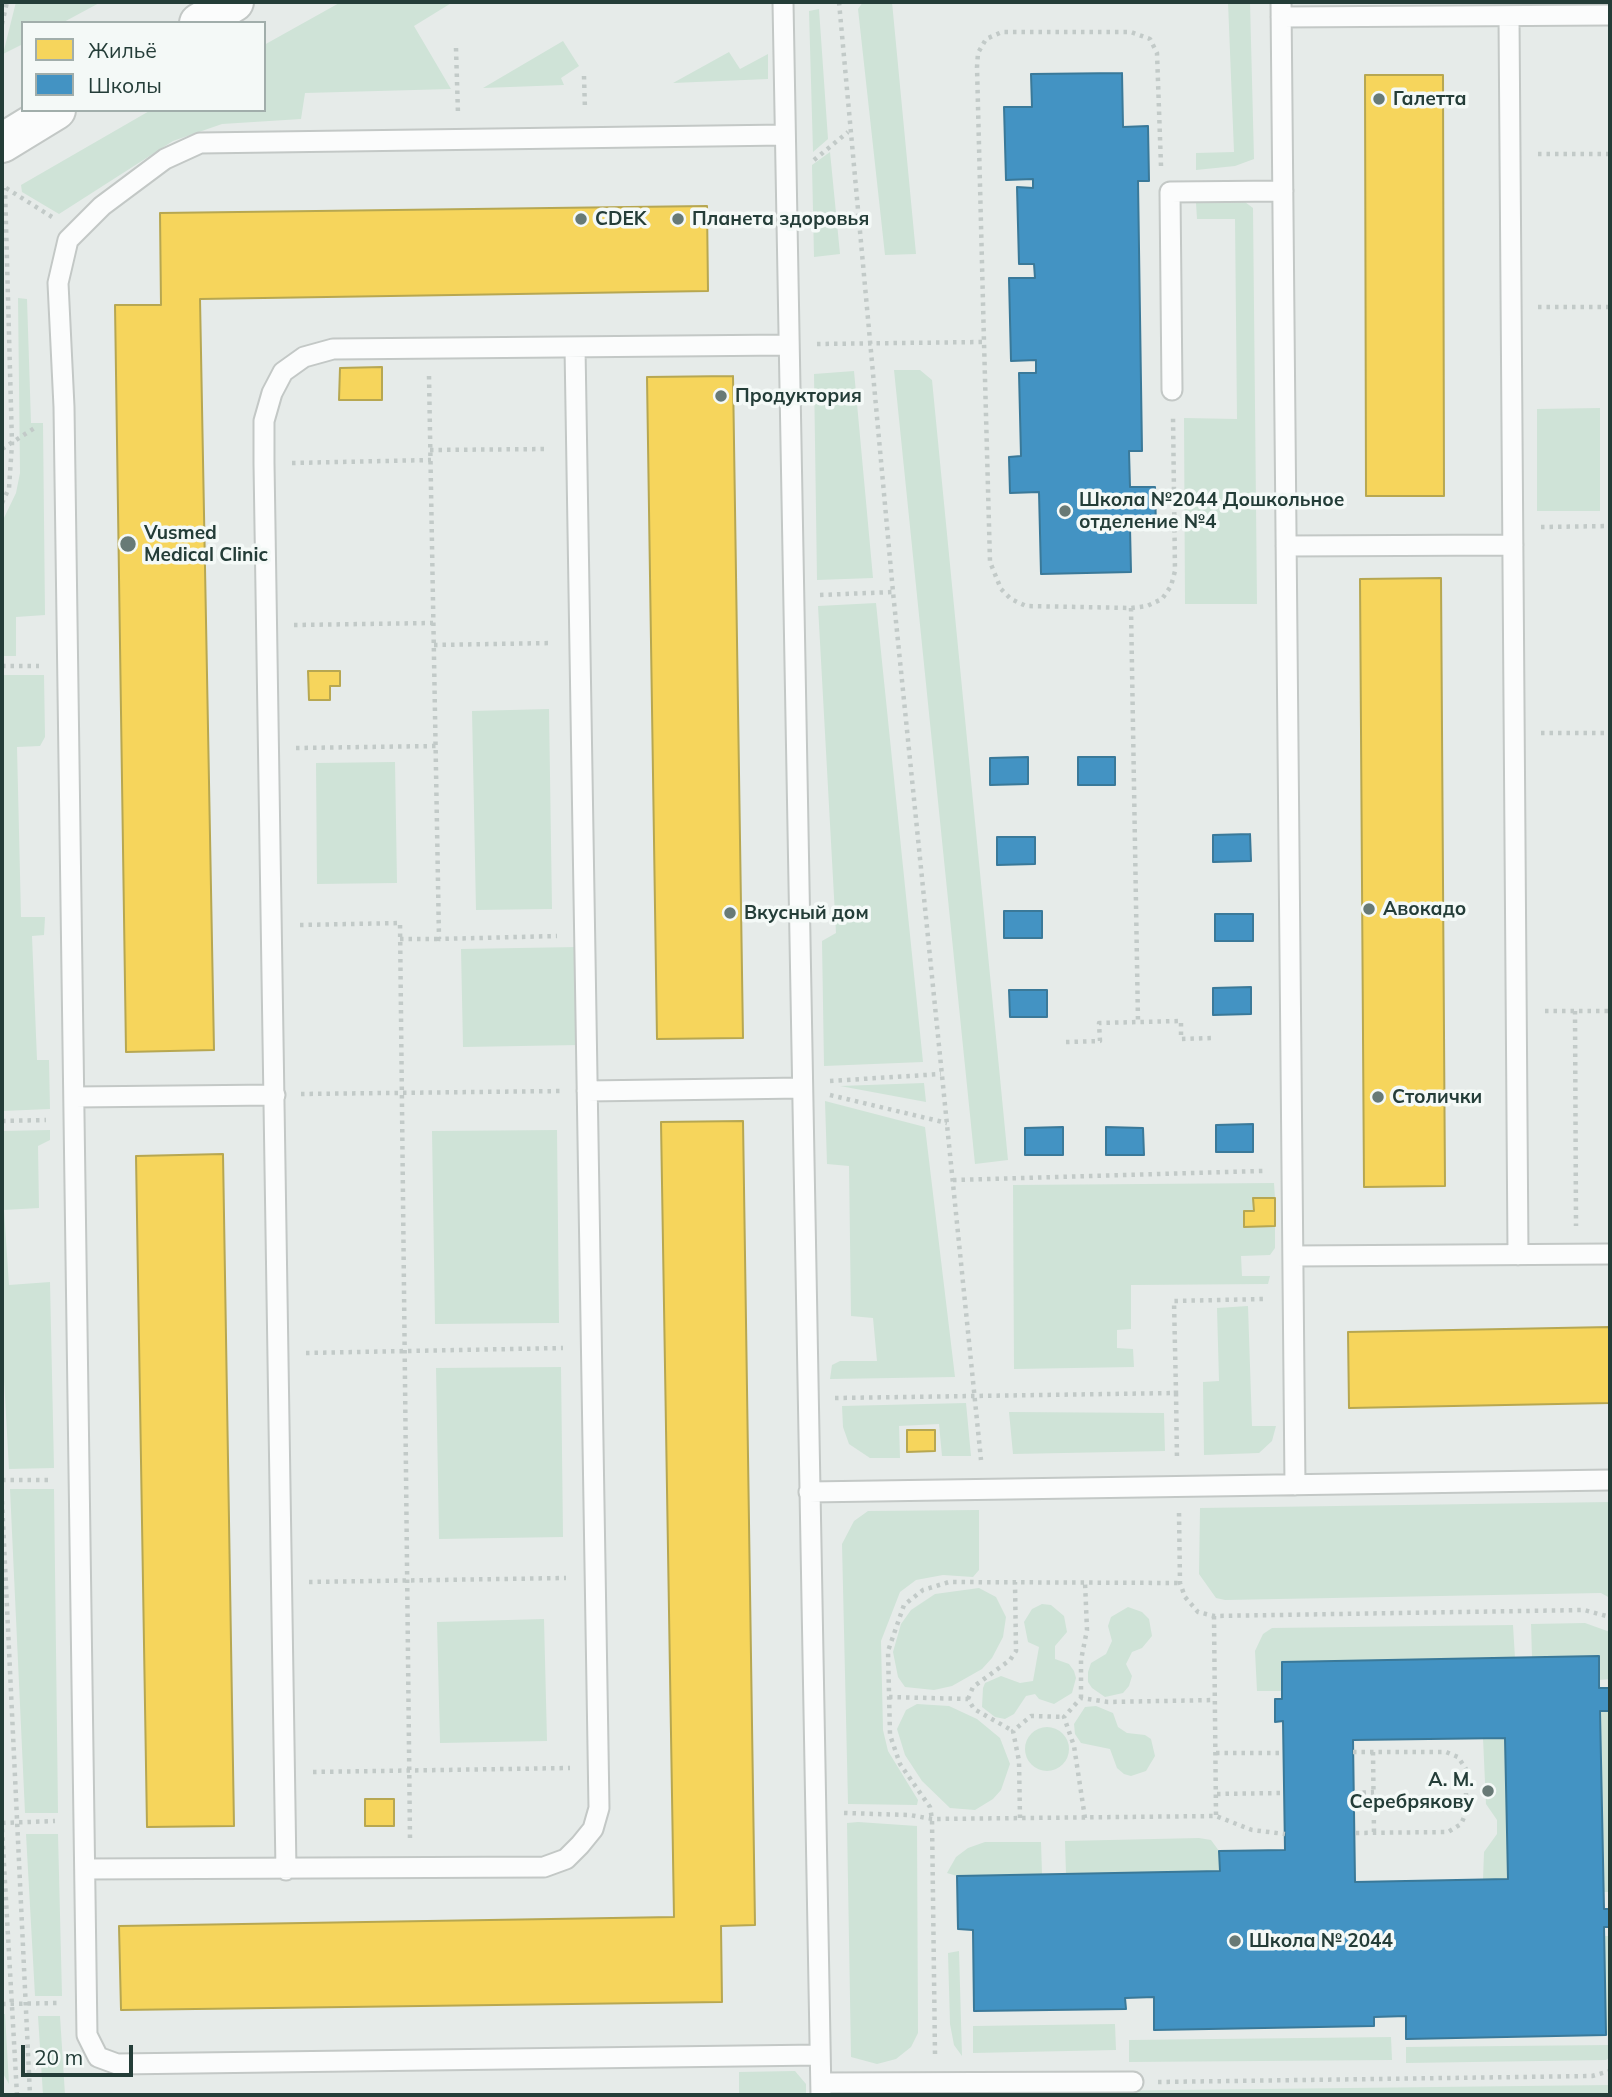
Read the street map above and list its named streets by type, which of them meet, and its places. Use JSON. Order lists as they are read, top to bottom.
{
  "places": [
    "Галетта",
    "CDEK",
    "Планета здоровья",
    "Продуктория",
    "Школа №2044 Дошкольное отделение №4",
    "Vusmed Medical Clinic",
    "Авокадо",
    "Вкусный дом",
    "Столички",
    "А. М. Серебрякову",
    "Школа № 2044"
  ],
  "legend": ["Жильё", "Школы"],
  "scale_bar": "20 m"
}
